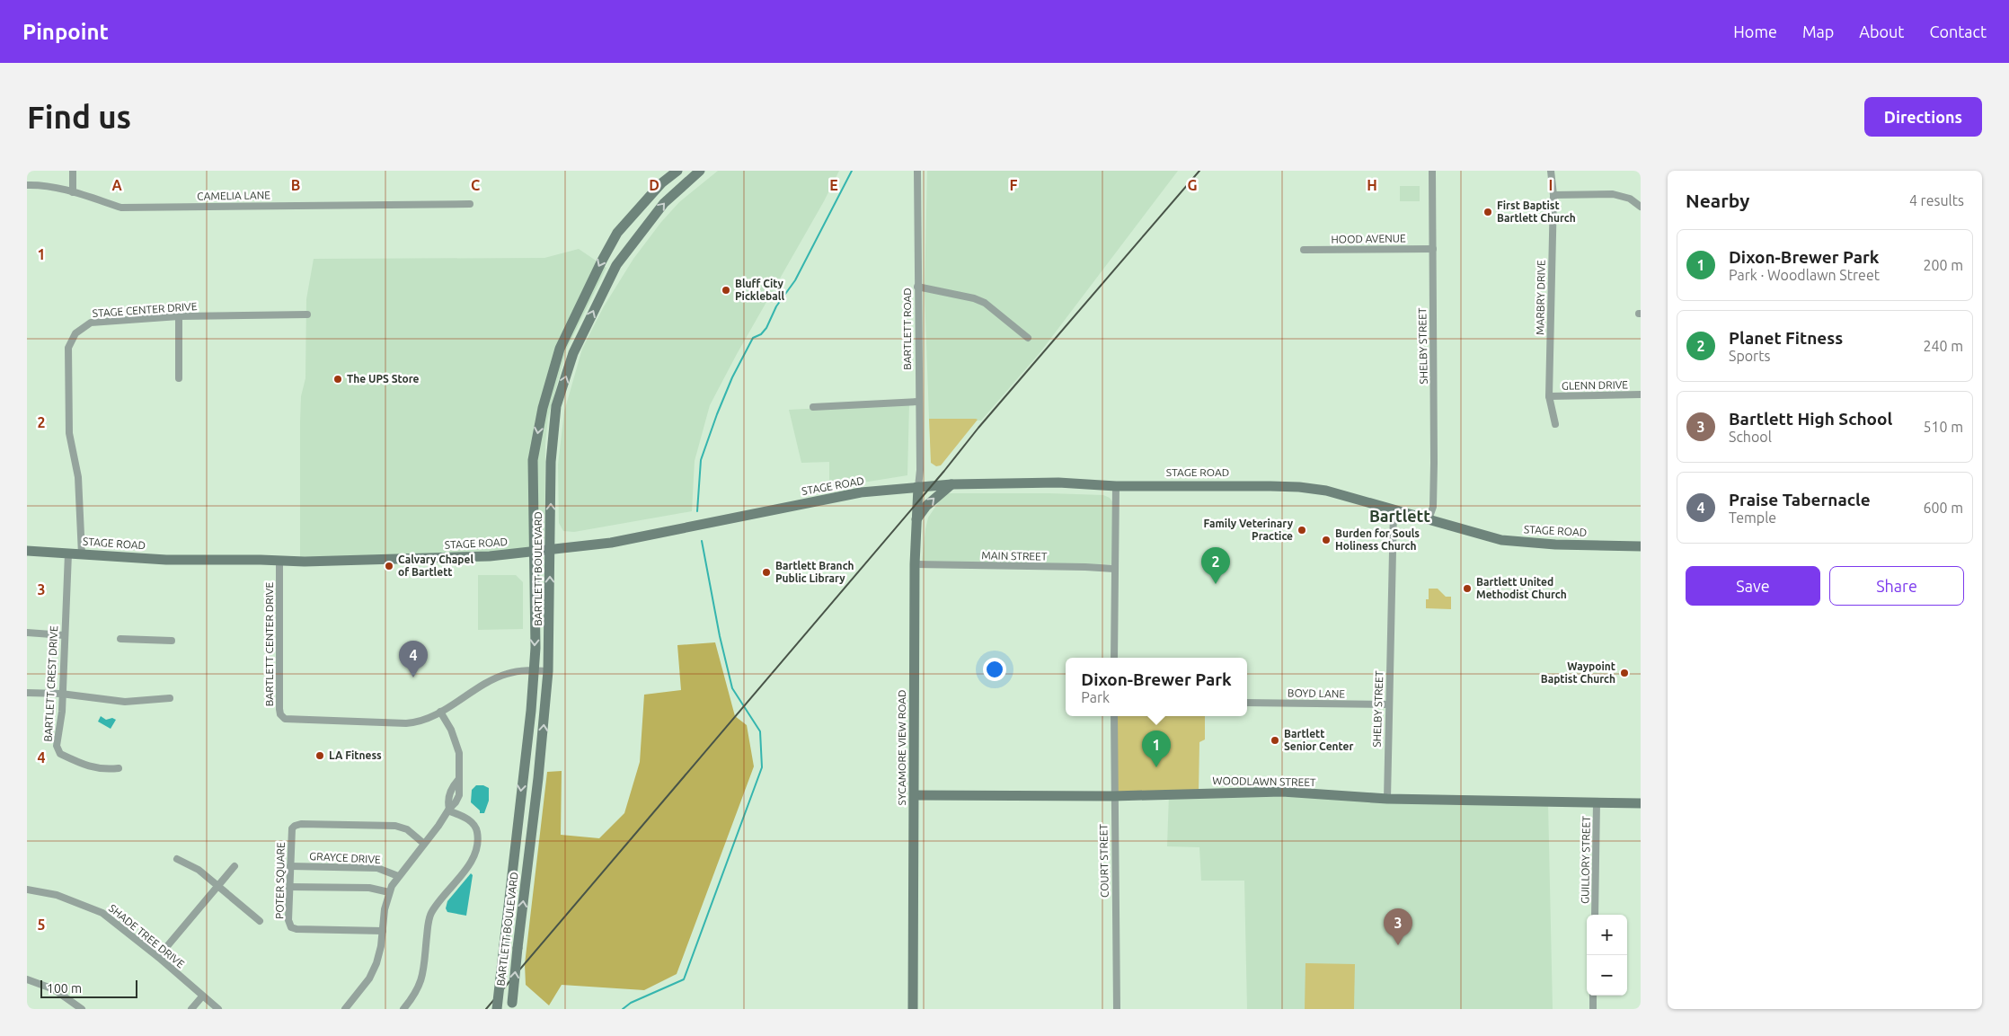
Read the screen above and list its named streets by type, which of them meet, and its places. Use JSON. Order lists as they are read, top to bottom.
{
  "streets": {
    "main road": [
      "STAGE ROAD",
      "BARTLETT BOULEVARD",
      "SYCAMORE VIEW ROAD",
      "WOODLAWN STREET"
    ],
    "street": [
      "CAMELIA LANE",
      "HOOD AVENUE",
      "MARBRY DRIVE",
      "STAGE CENTER DRIVE",
      "BARTLETT ROAD",
      "SHELBY STREET",
      "GLENN DRIVE",
      "MAIN STREET",
      "BARTLETT CENTER DRIVE",
      "BARTLETT CREST DRIVE",
      "BOYD LANE",
      "GRAYCE DRIVE",
      "GUILLORY STREET",
      "COURT STREET",
      "POTER SQUARE",
      "SHADE TREE DRIVE"
    ]
  },
  "crossings": [
    ["HOOD AVENUE", "SHELBY STREET"],
    ["MARBRY DRIVE", "GLENN DRIVE"],
    ["STAGE CENTER DRIVE", "STAGE ROAD"],
    ["BARTLETT ROAD", "STAGE ROAD"],
    ["BARTLETT ROAD", "SYCAMORE VIEW ROAD"],
    ["SHELBY STREET", "STAGE ROAD"],
    ["SHELBY STREET", "BOYD LANE"],
    ["SHELBY STREET", "WOODLAWN STREET"],
    ["STAGE ROAD", "BARTLETT BOULEVARD"],
    ["STAGE ROAD", "BARTLETT CENTER DRIVE"],
    ["STAGE ROAD", "BARTLETT CREST DRIVE"],
    ["STAGE ROAD", "SYCAMORE VIEW ROAD"],
    ["MAIN STREET", "SYCAMORE VIEW ROAD"],
    ["BARTLETT BOULEVARD", "BARTLETT CENTER DRIVE"],
    ["SYCAMORE VIEW ROAD", "WOODLAWN STREET"],
    ["WOODLAWN STREET", "GUILLORY STREET"],
    ["WOODLAWN STREET", "COURT STREET"],
    ["GRAYCE DRIVE", "POTER SQUARE"]
  ],
  "districts": ["Bartlett"],
  "places": [
    "First Baptist Bartlett Church",
    "Bluff City Pickleball",
    "The UPS Store",
    "Family Veterinary Practice",
    "Burden for Souls Holiness Church",
    "Calvary Chapel of Bartlett",
    "Bartlett Branch Public Library",
    "Bartlett United Methodist Church",
    "Waypoint Baptist Church",
    "Bartlett Senior Center",
    "LA Fitness"
  ],
  "scale_bar": "100 m",
  "page": {
    "header": "Pinpoint",
    "nav": [
      "Home",
      "Map",
      "About",
      "Contact"
    ],
    "buttons": [
      "Directions",
      ["Save", "Share"]
    ],
    "title": "Find us",
    "heading": ["Nearby", "4 results"],
    "list": [
      {
        "mark": "1",
        "name": "Dixon-Brewer Park",
        "note": "Park · Woodlawn Street",
        "value": "200 m"
      },
      {
        "mark": "2",
        "name": "Planet Fitness",
        "note": "Sports",
        "value": "240 m"
      },
      {
        "mark": "3",
        "name": "Bartlett High School",
        "note": "School",
        "value": "510 m"
      },
      {
        "mark": "4",
        "name": "Praise Tabernacle",
        "note": "Temple",
        "value": "600 m"
      }
    ],
    "pins": [
      "2",
      "4",
      "1",
      "3"
    ],
    "popup": ["Dixon-Brewer Park", "Park"],
    "map_buttons": ["+", "−"],
    "scale": "100 m"
  },
  "grid": {
    "columns": [
      "A",
      "B",
      "C",
      "D",
      "E",
      "F",
      "G",
      "H",
      "I"
    ],
    "rows": [
      "1",
      "2",
      "3",
      "4",
      "5"
    ]
  }
}
